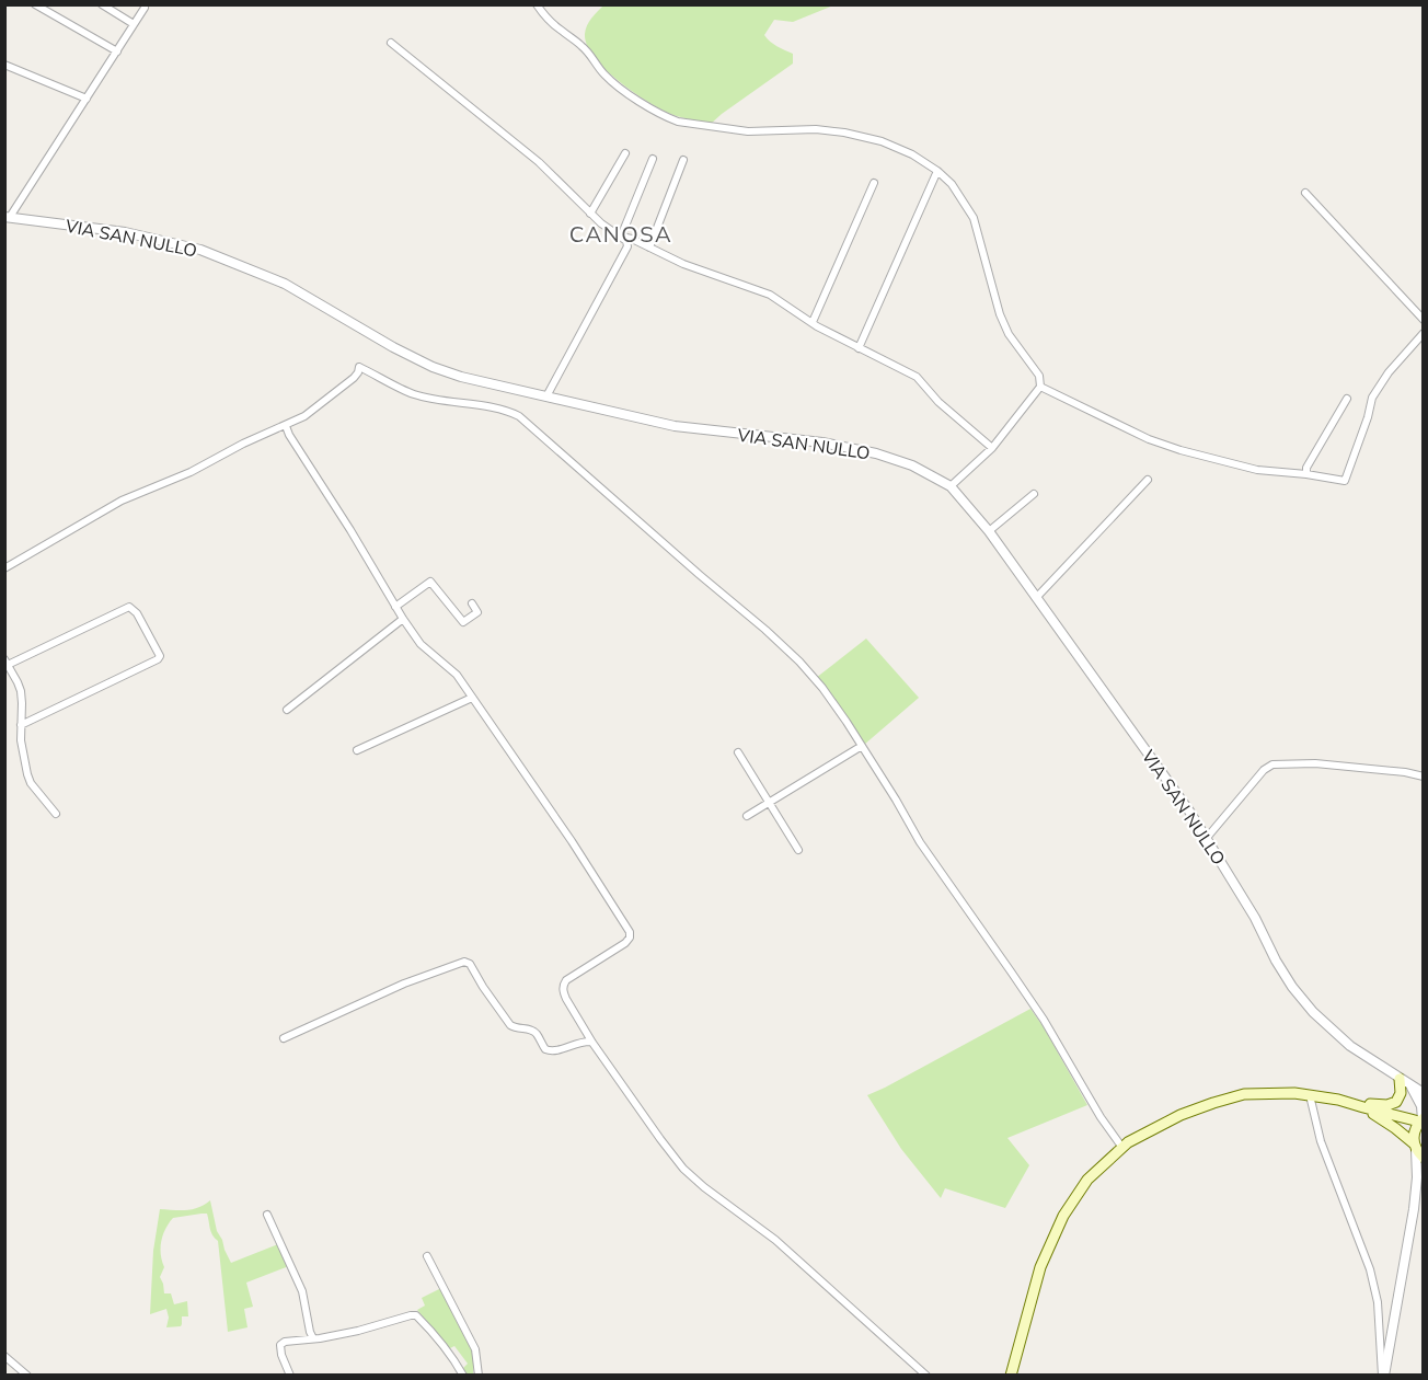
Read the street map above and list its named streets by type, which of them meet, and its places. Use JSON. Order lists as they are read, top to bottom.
{
  "streets": {
    "street": ["VIA SAN NULLO"]
  },
  "districts": ["CANOSA"]
}
